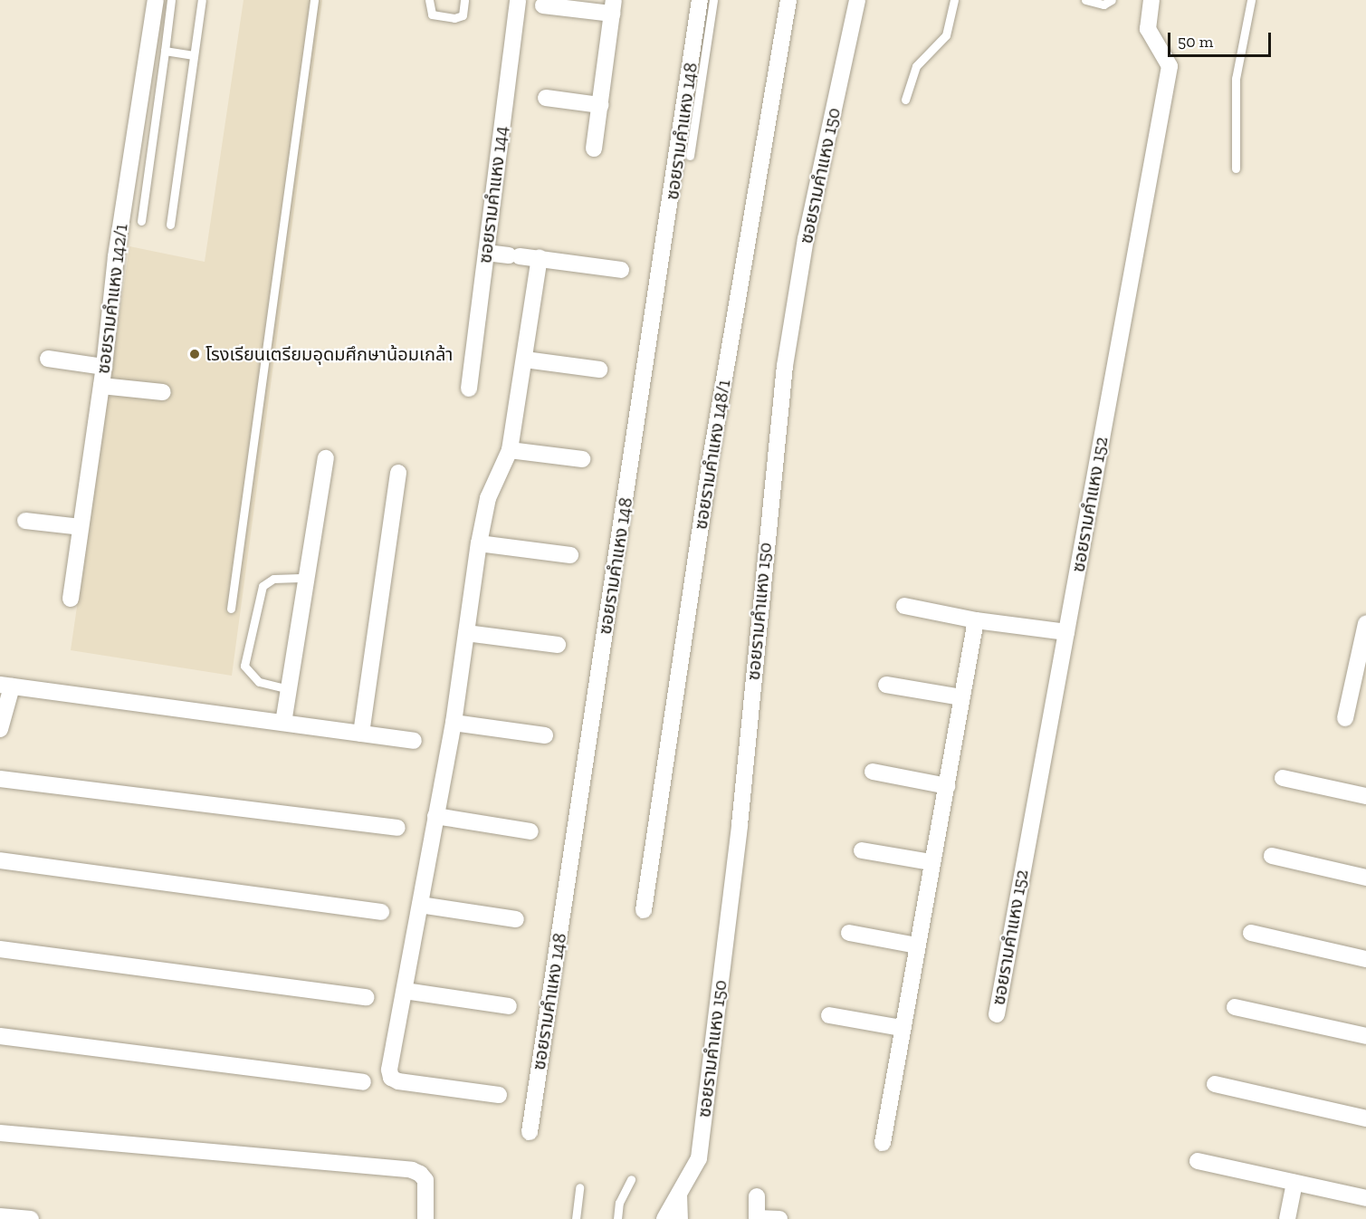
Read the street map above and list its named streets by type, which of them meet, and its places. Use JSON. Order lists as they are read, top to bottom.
{
  "streets": {
    "street": [
      "ซอยรามคำแหง 148",
      "ซอยรามคำแหง 150",
      "ซอยรามคำแหง 144",
      "ซอยรามคำแหง 142/1",
      "ซอยรามคำแหง 148/1",
      "ซอยรามคำแหง 152"
    ]
  },
  "places": ["โรงเรียนเตรียมอุดมศึกษาน้อมเกล้า"],
  "scale_bar": "50 m"
}
